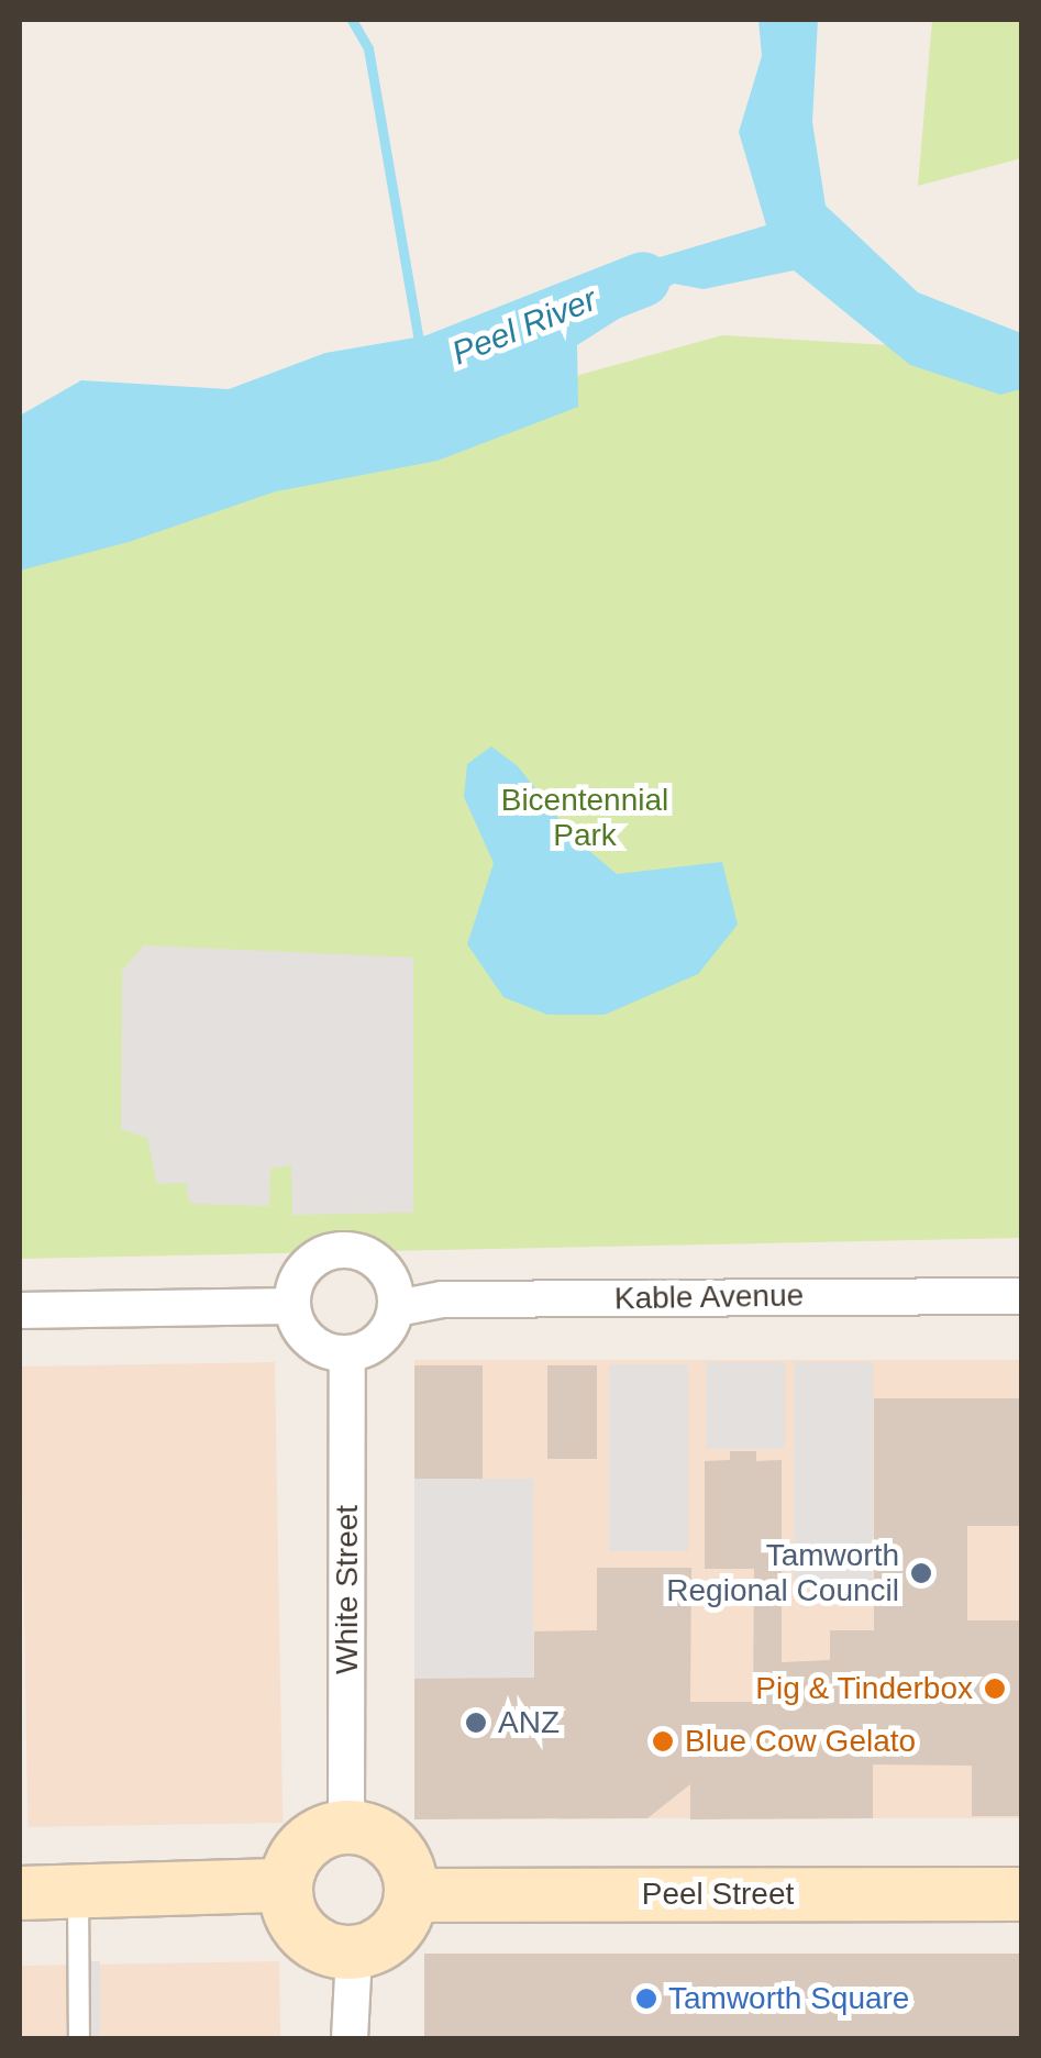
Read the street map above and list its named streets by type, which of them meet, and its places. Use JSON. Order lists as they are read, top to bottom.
{
  "streets": {
    "main road": ["Peel Street"],
    "street": ["Kable Avenue", "White Street"]
  },
  "crossings": [
    ["Kable Avenue", "White Street"],
    ["White Street", "Peel Street"]
  ],
  "water": ["Peel River"],
  "parks": ["Bicentennial Park"],
  "places": [
    "Tamworth Regional Council",
    "Pig & Tinderbox",
    "ANZ",
    "Blue Cow Gelato",
    "Tamworth Square"
  ]
}
